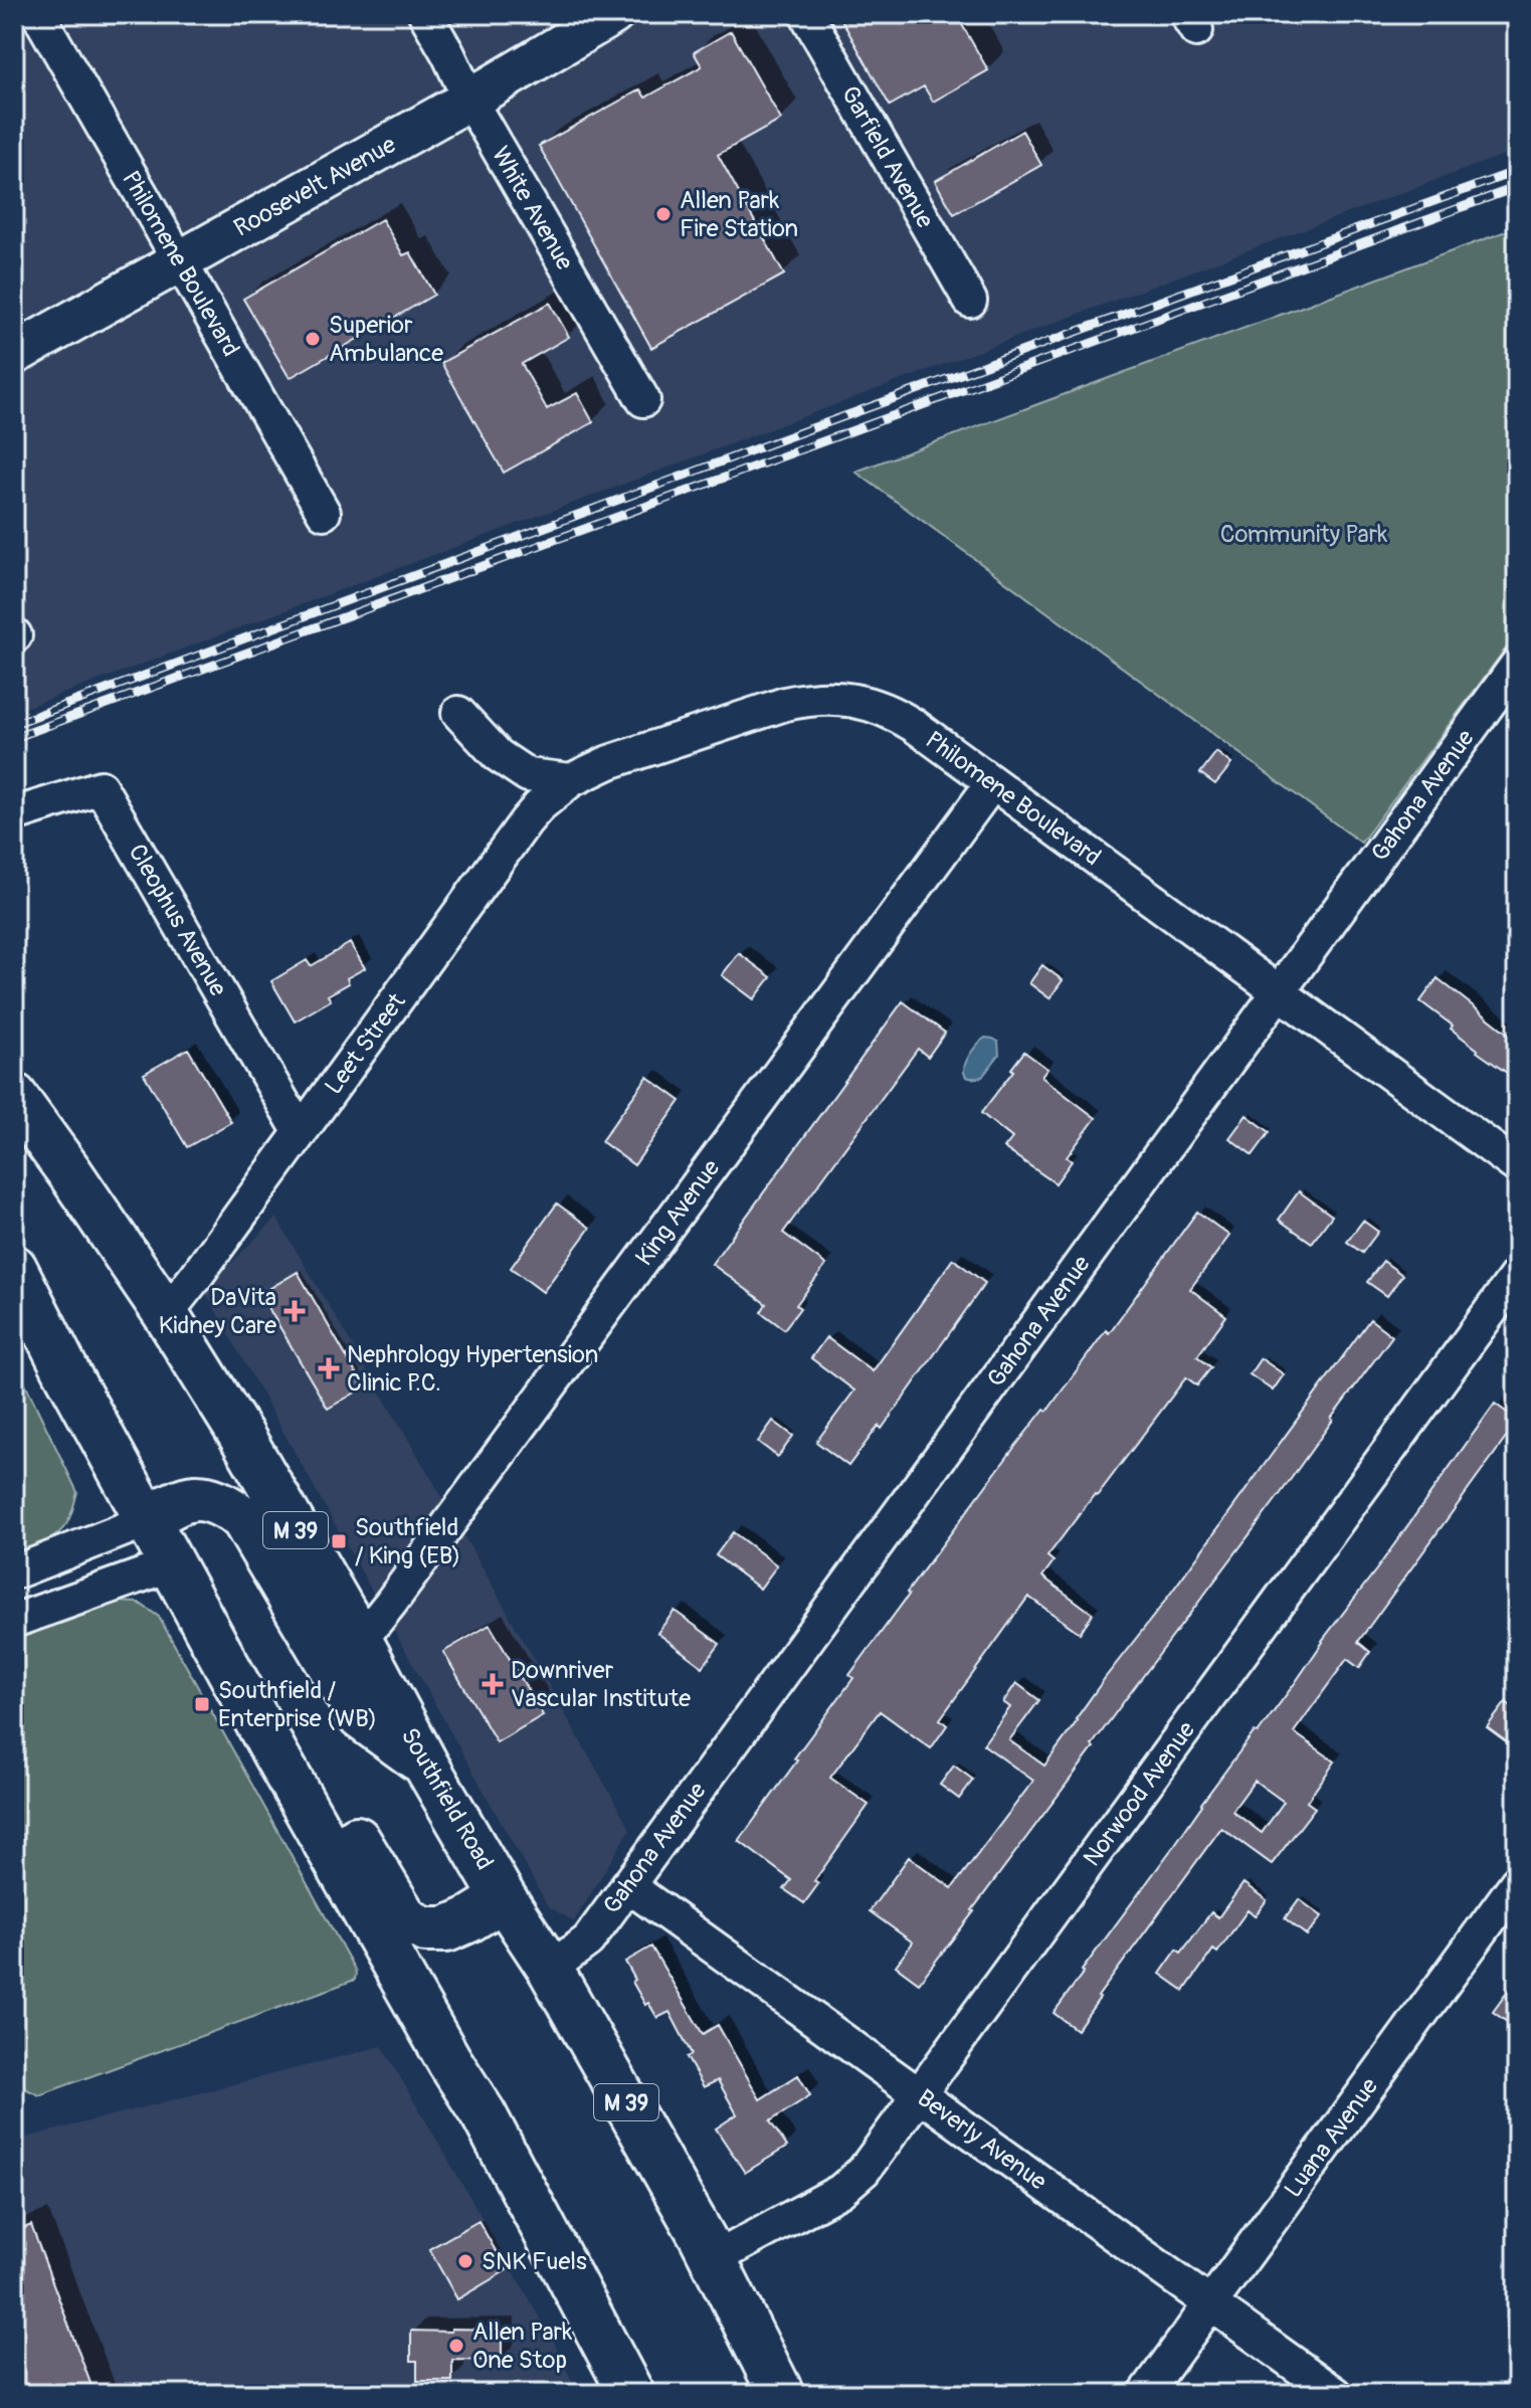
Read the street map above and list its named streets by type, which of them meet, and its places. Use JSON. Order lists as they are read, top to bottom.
{
  "streets": {
    "highway": ["M 39", "Southfield Road"],
    "main road": ["Roosevelt Avenue"],
    "street": [
      "Garfield Avenue",
      "White Avenue",
      "Philomene Boulevard",
      "Gahona Avenue",
      "Cleophus Avenue",
      "Leet Street",
      "King Avenue",
      "Norwood Avenue",
      "Luana Avenue",
      "Beverly Avenue"
    ]
  },
  "crossings": [
    ["Roosevelt Avenue", "White Avenue"],
    ["Roosevelt Avenue", "Philomene Boulevard"],
    ["Philomene Boulevard", "Gahona Avenue"],
    ["Philomene Boulevard", "Leet Street"],
    ["Philomene Boulevard", "King Avenue"],
    ["Gahona Avenue", "Southfield Road"],
    ["Gahona Avenue", "Beverly Avenue"],
    ["Cleophus Avenue", "Leet Street"],
    ["Leet Street", "Southfield Road"],
    ["King Avenue", "Southfield Road"],
    ["Norwood Avenue", "Southfield Road"],
    ["Norwood Avenue", "Beverly Avenue"],
    ["Luana Avenue", "Beverly Avenue"]
  ],
  "parks": ["Community Park"],
  "places": {
    "other": [
      "Allen Park Fire Station",
      "Superior Ambulance",
      "SNK Fuels",
      "Allen Park One Stop"
    ],
    "health": ["DaVita Kidney Care", "Nephrology Hypertension Clinic P.C.", "Downriver Vascular Institute"],
    "transit": ["Southfield / King (EB)", "Southfield / Enterprise (WB)"]
  }
}
